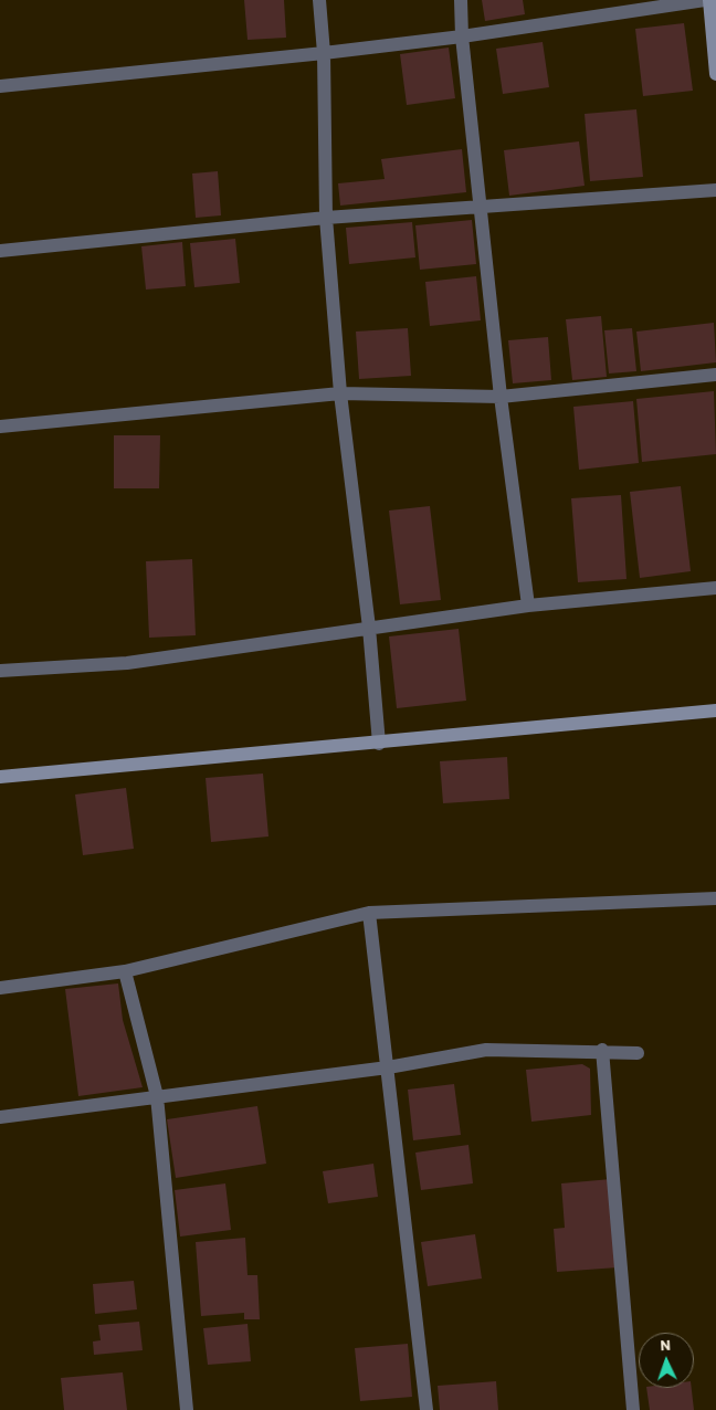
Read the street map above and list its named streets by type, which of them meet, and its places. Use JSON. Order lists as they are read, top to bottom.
{
  "north": "top"
}
